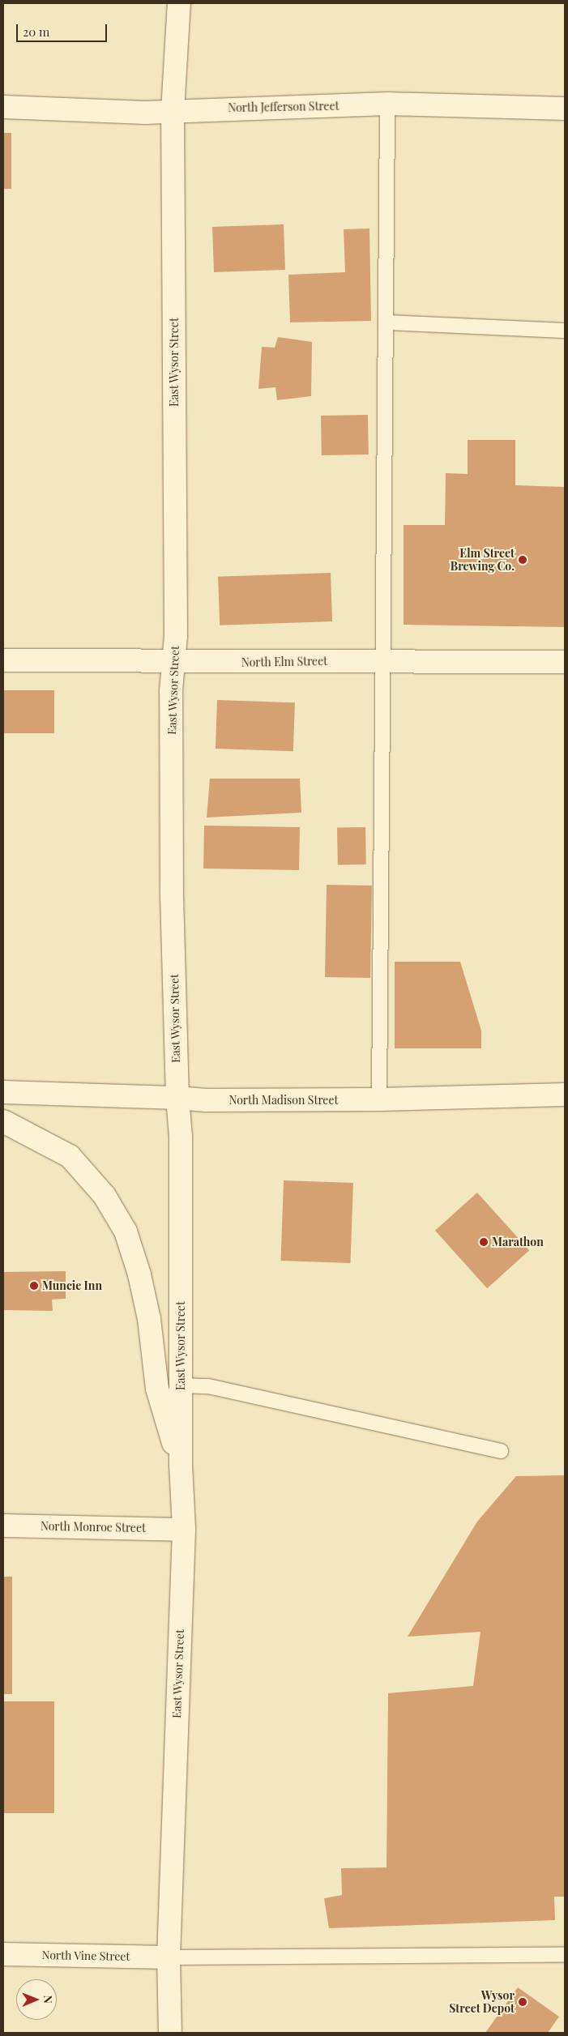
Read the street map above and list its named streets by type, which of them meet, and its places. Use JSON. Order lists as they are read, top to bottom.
{
  "streets": {
    "street": [
      "North Jefferson Street",
      "East Wysor Street",
      "North Elm Street",
      "North Madison Street",
      "North Monroe Street",
      "North Vine Street"
    ]
  },
  "crossings": [
    ["North Jefferson Street", "East Wysor Street"],
    ["East Wysor Street", "North Elm Street"],
    ["East Wysor Street", "North Madison Street"],
    ["East Wysor Street", "North Monroe Street"],
    ["East Wysor Street", "North Vine Street"]
  ],
  "places": [
    "Elm Street Brewing Co.",
    "Marathon",
    "Muncie Inn",
    "Wysor Street Depot"
  ],
  "scale_bar": "20 m",
  "north": "right"
}
